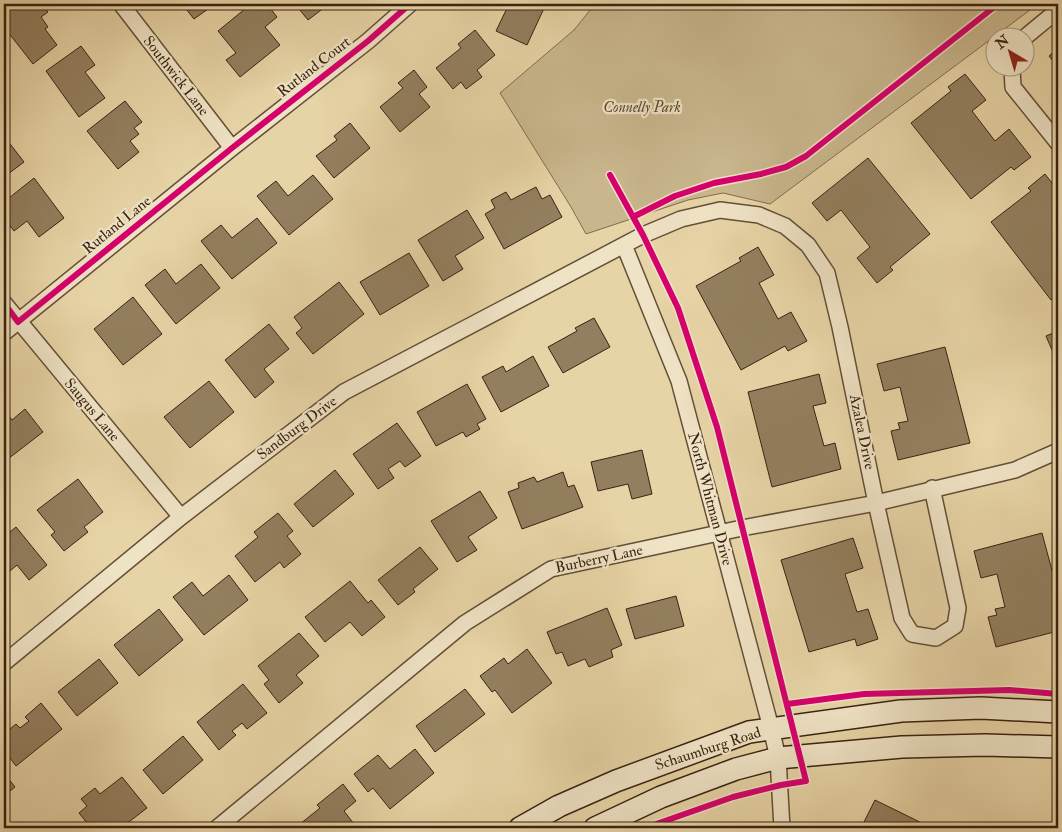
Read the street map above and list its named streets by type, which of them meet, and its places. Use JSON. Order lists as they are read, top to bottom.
{
  "streets": {
    "street": [
      "Rutland Court",
      "Southwick Lane",
      "Rutland Lane",
      "Saugus Lane",
      "Sandburg Drive",
      "Azalea Drive",
      "North Whitman Drive",
      "Burberry Lane",
      "Schaumburg Road"
    ]
  },
  "crossings": [
    ["Rutland Court", "Southwick Lane"],
    ["Rutland Court", "Rutland Lane"],
    ["Southwick Lane", "Rutland Lane"],
    ["Rutland Lane", "Saugus Lane"],
    ["Saugus Lane", "Sandburg Drive"],
    ["Sandburg Drive", "Azalea Drive"],
    ["Sandburg Drive", "North Whitman Drive"],
    ["Azalea Drive", "North Whitman Drive"],
    ["Azalea Drive", "Burberry Lane"],
    ["North Whitman Drive", "Burberry Lane"],
    ["North Whitman Drive", "Schaumburg Road"]
  ],
  "parks": ["Connelly Park"],
  "north": "top left"
}
